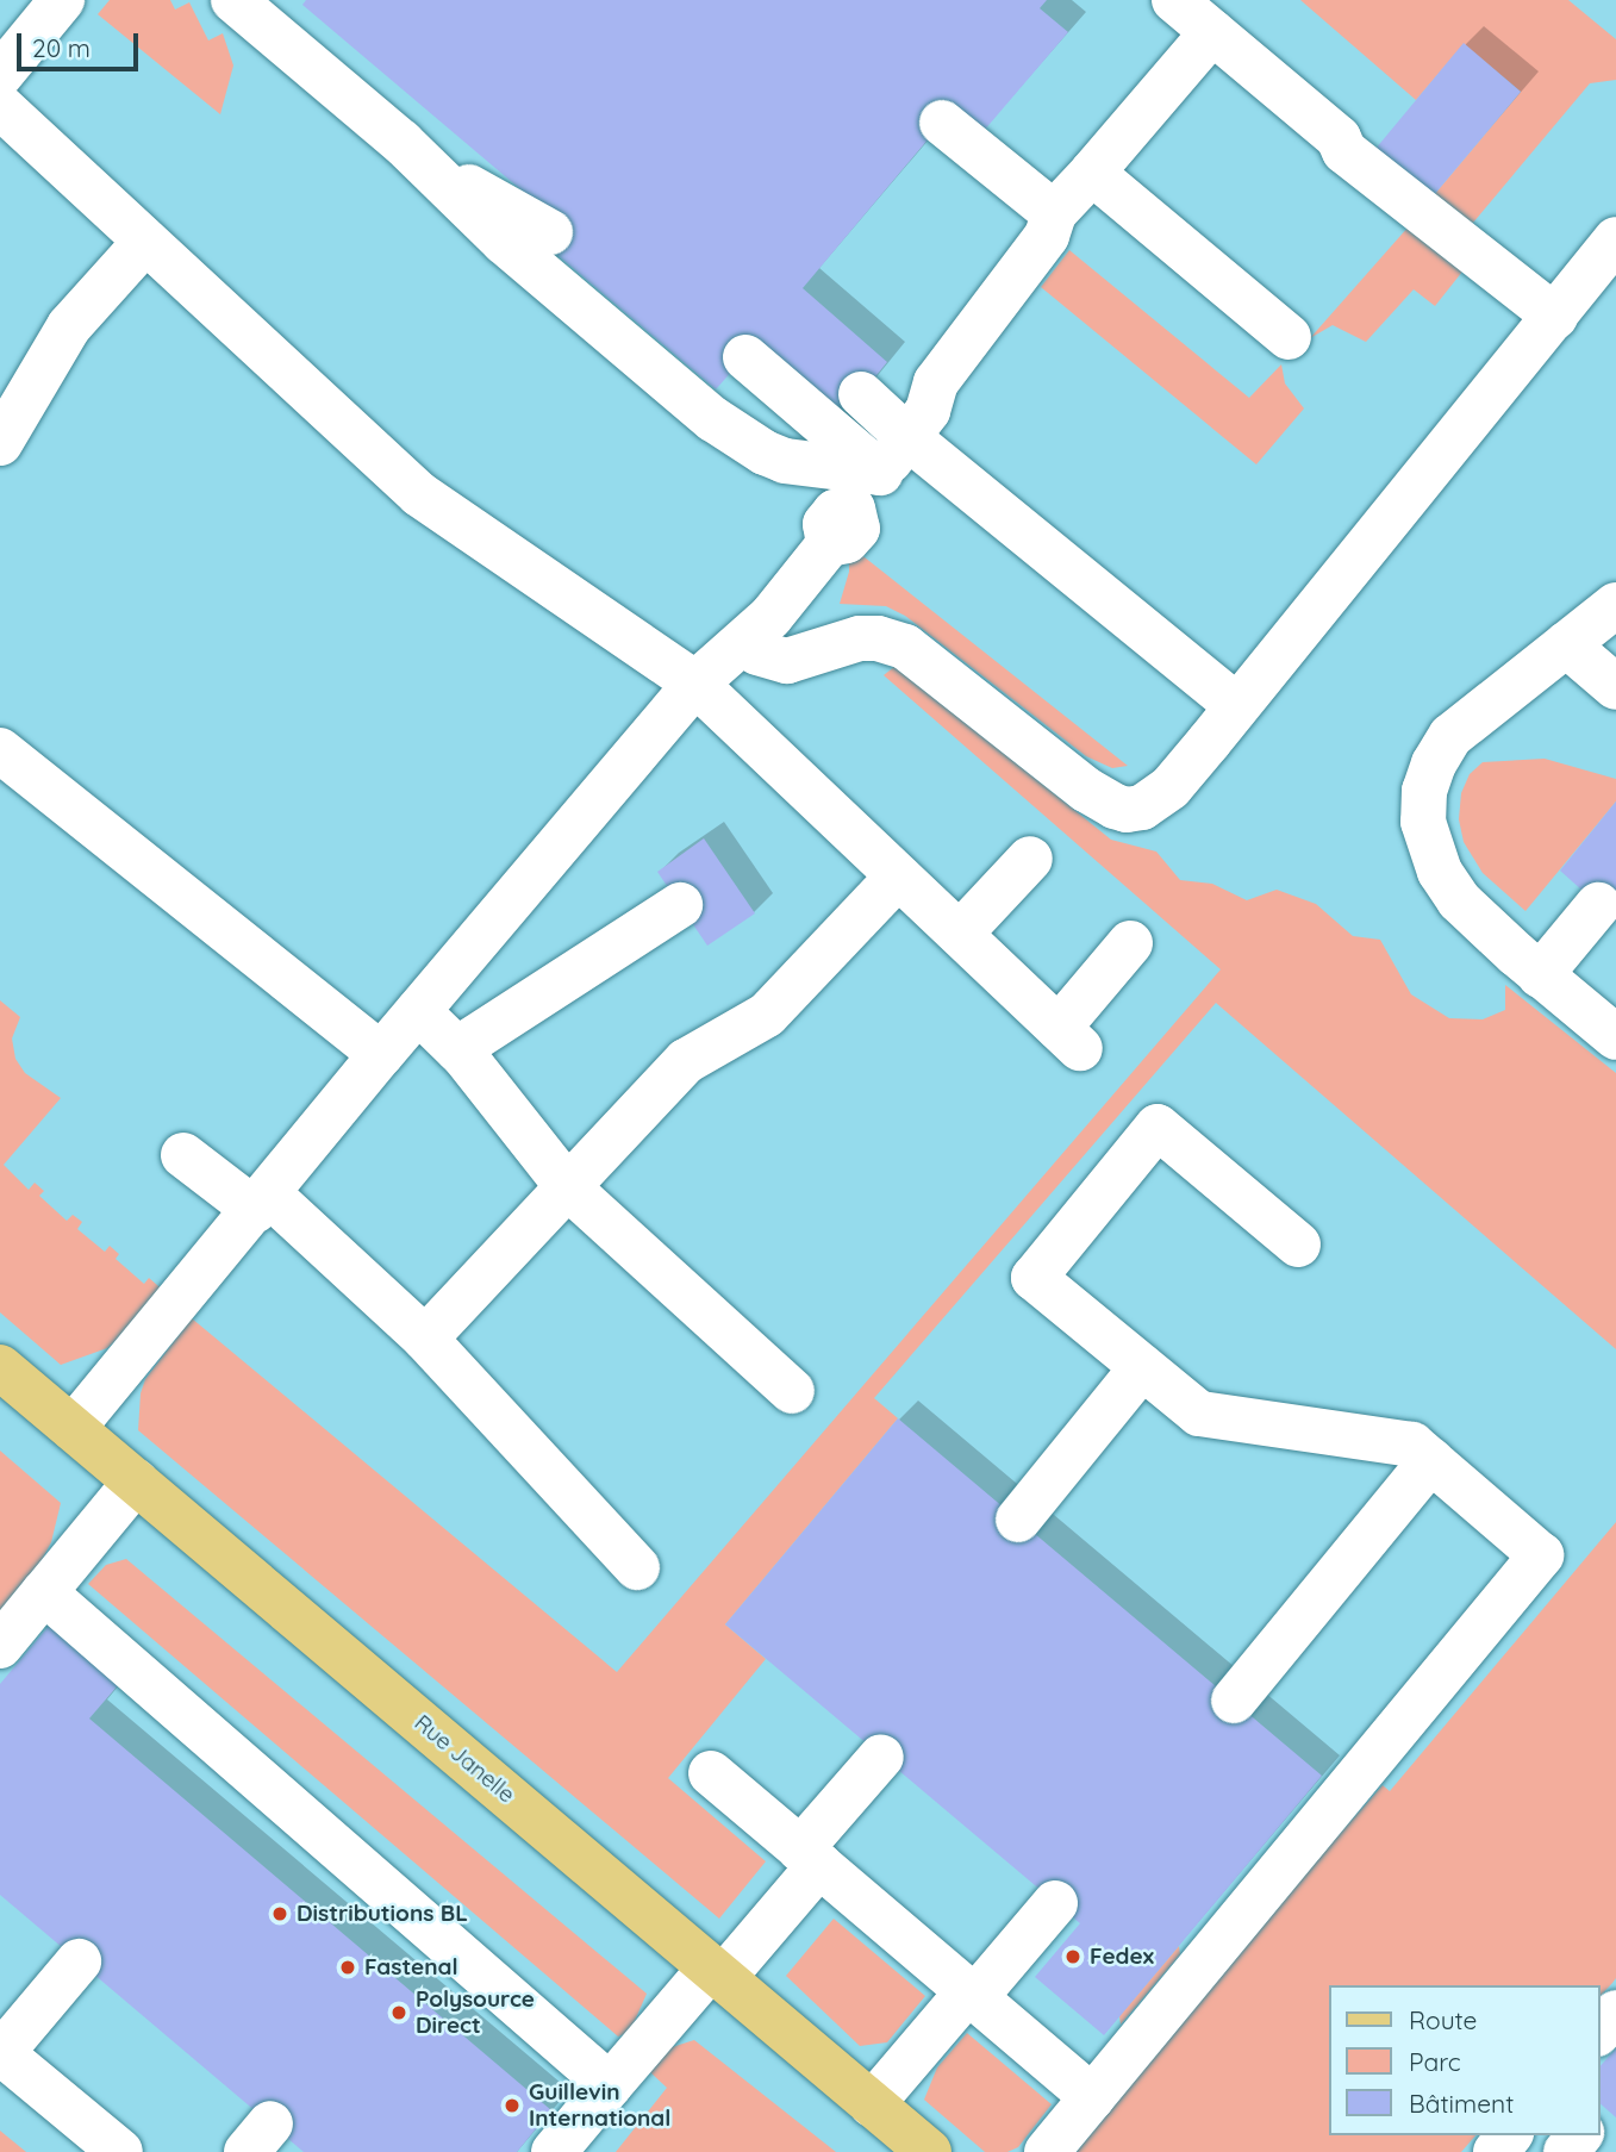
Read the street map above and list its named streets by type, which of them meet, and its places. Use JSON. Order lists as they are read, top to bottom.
{
  "streets": {
    "main road": ["Rue Janelle"]
  },
  "places": [
    "Distributions BL",
    "Fedex",
    "Fastenal",
    "Polysource Direct",
    "Guillevin International"
  ],
  "legend": ["Route", "Parc", "Bâtiment"],
  "scale_bar": "20 m"
}
